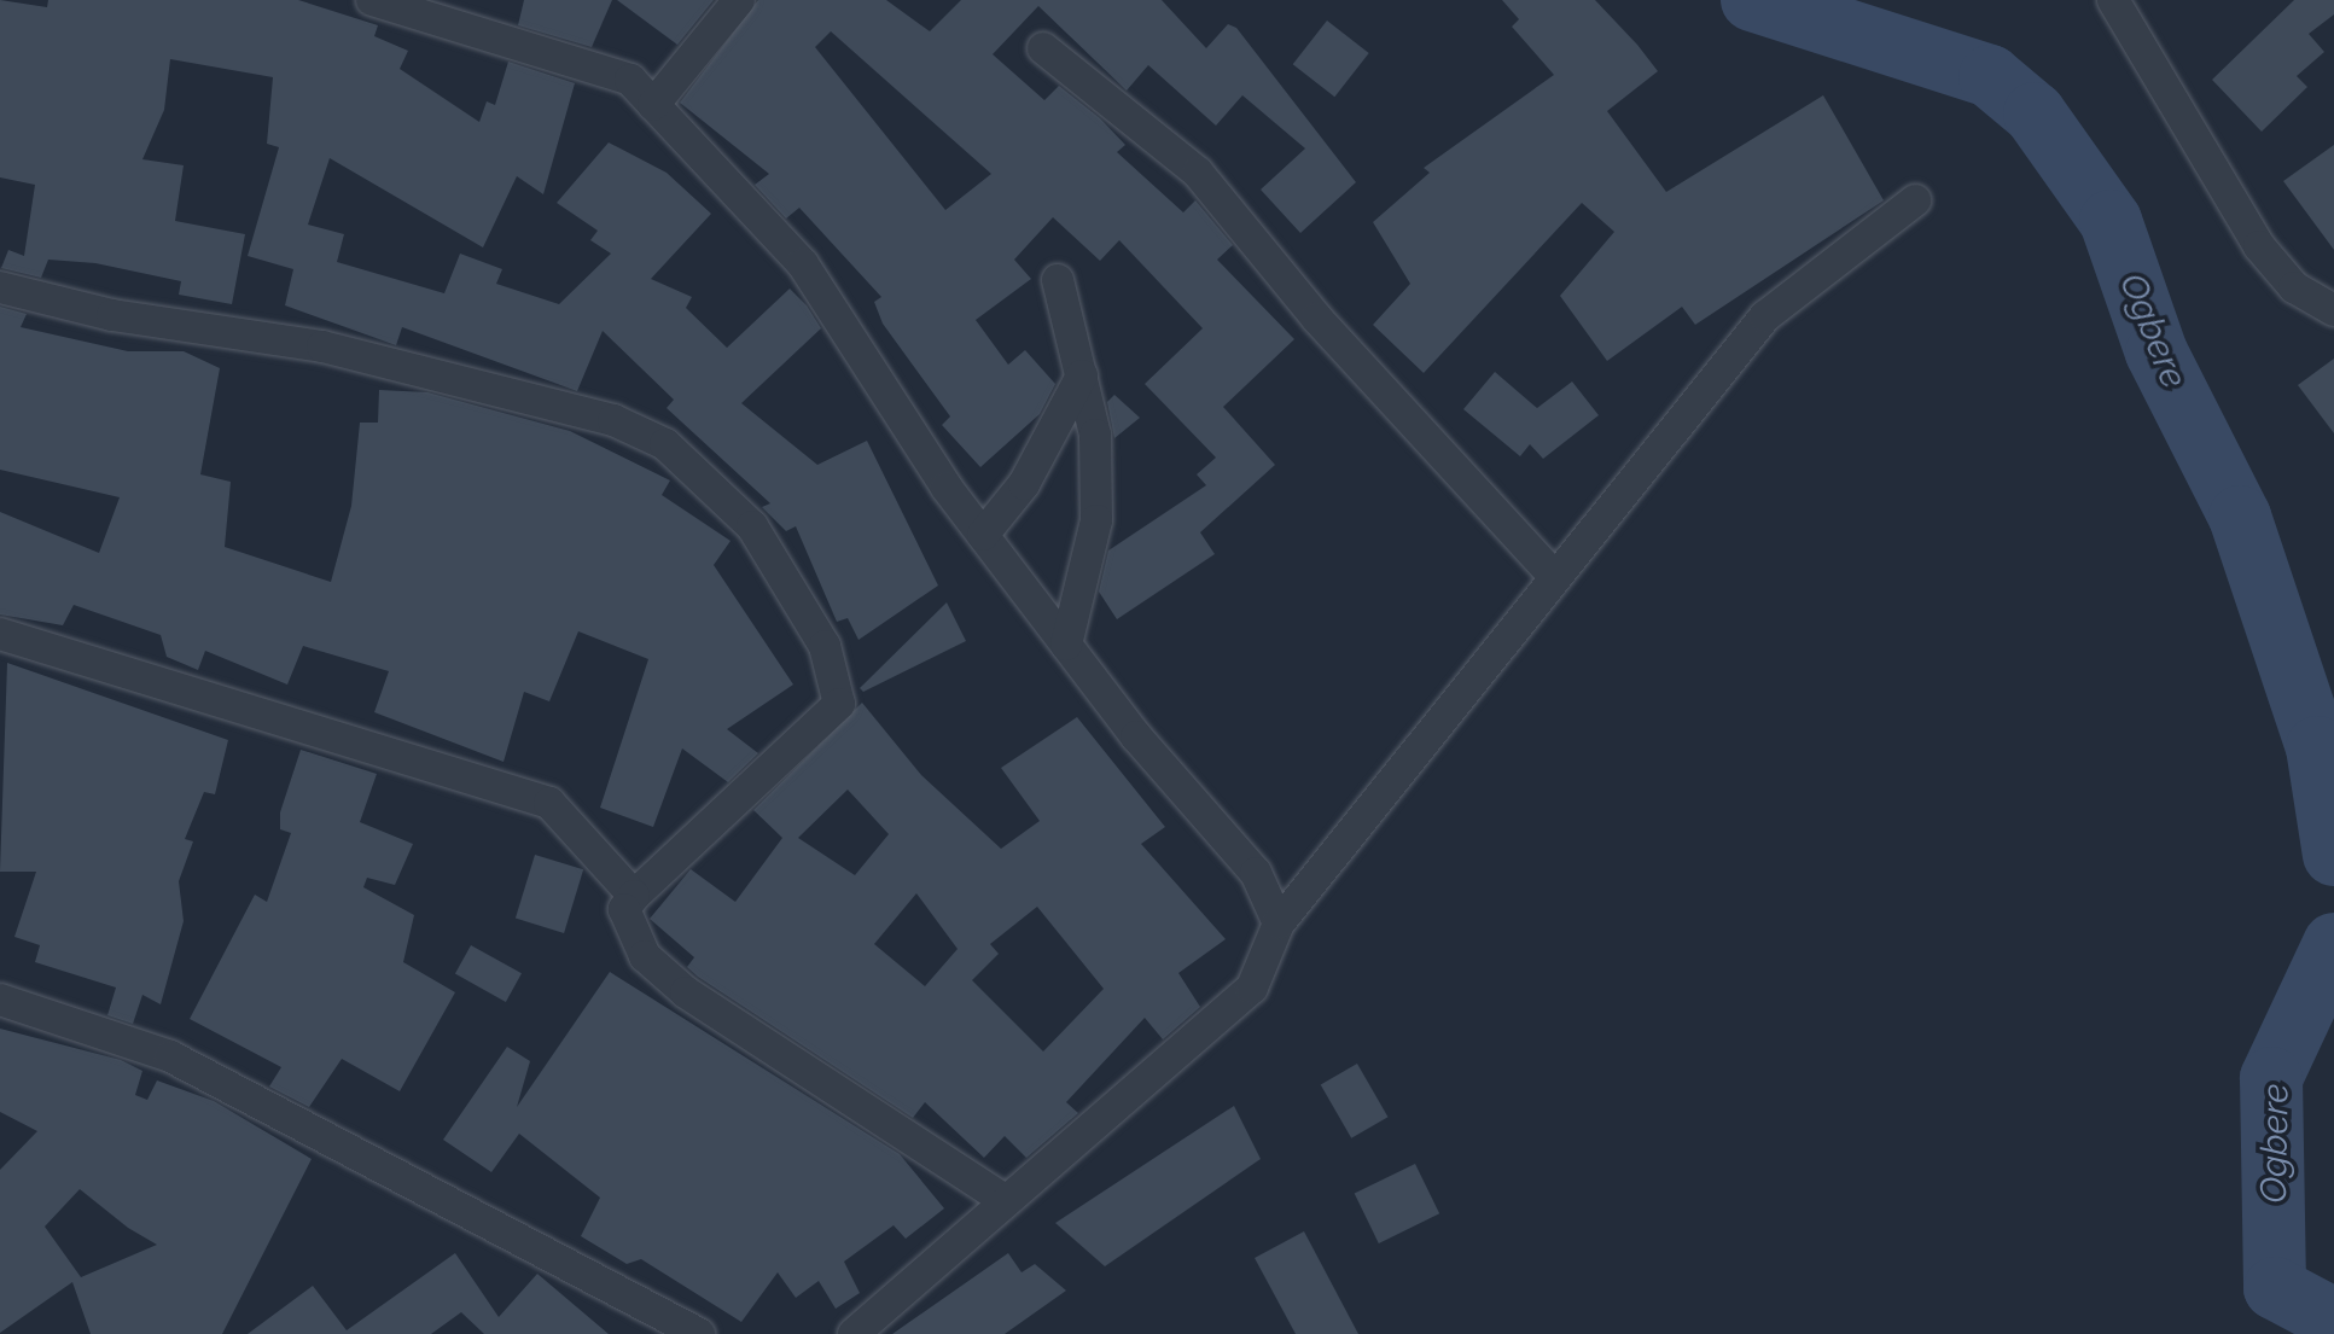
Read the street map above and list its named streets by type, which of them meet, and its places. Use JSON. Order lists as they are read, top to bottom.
{
  "water": ["Ogbere"]
}
